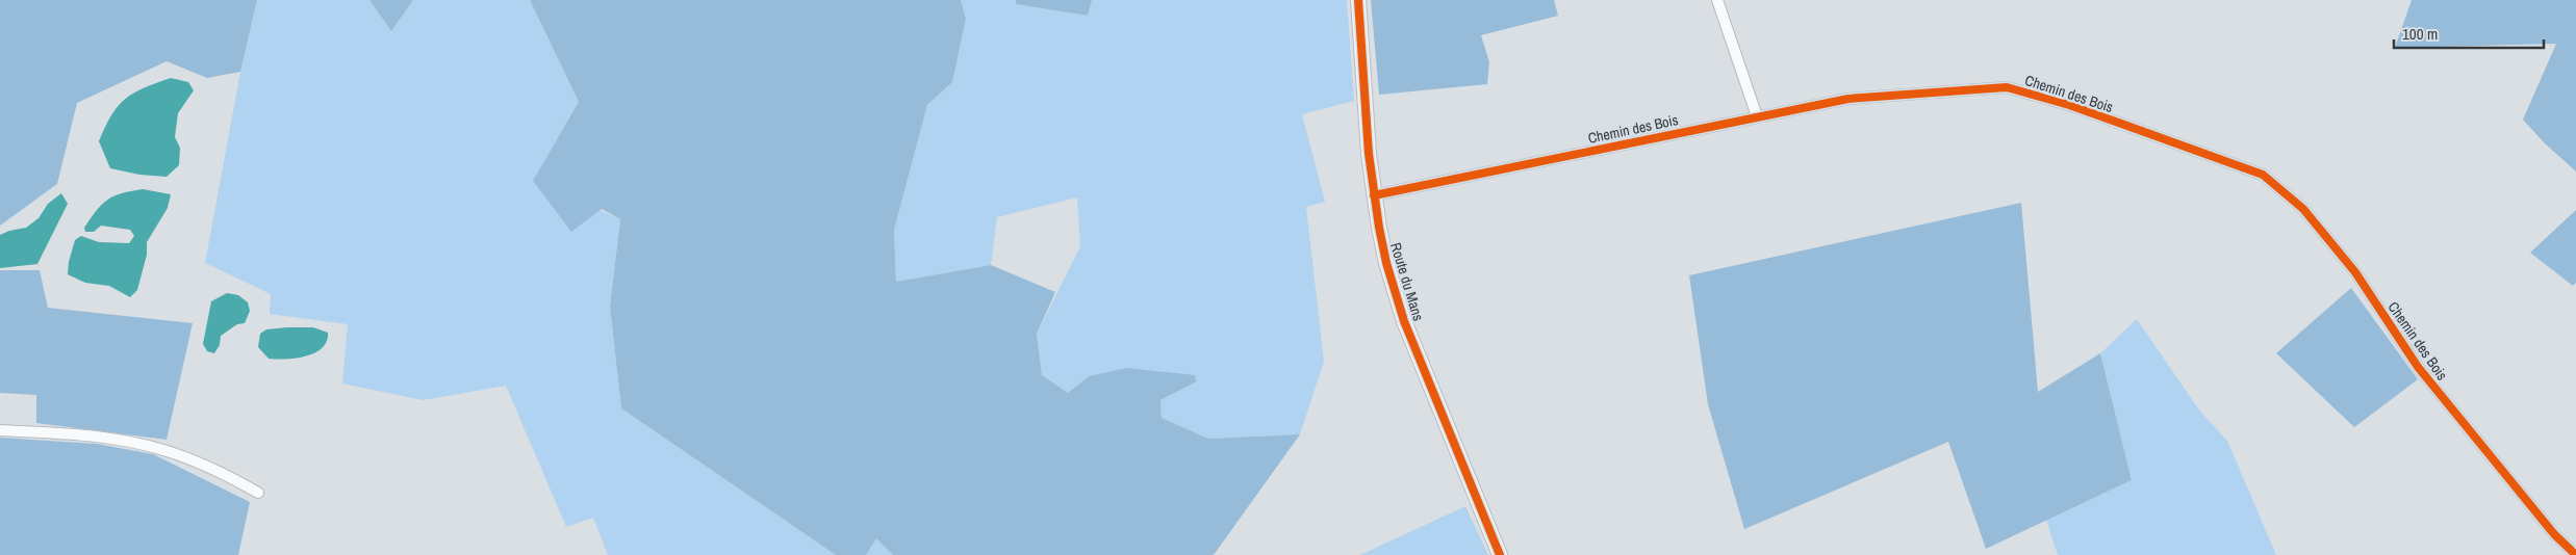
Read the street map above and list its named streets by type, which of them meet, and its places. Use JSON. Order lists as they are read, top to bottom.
{
  "streets": {
    "street": ["Chemin des Bois", "Route du Mans"]
  },
  "crossings": [
    ["Chemin des Bois", "Route du Mans"]
  ],
  "scale_bar": "100 m"
}
